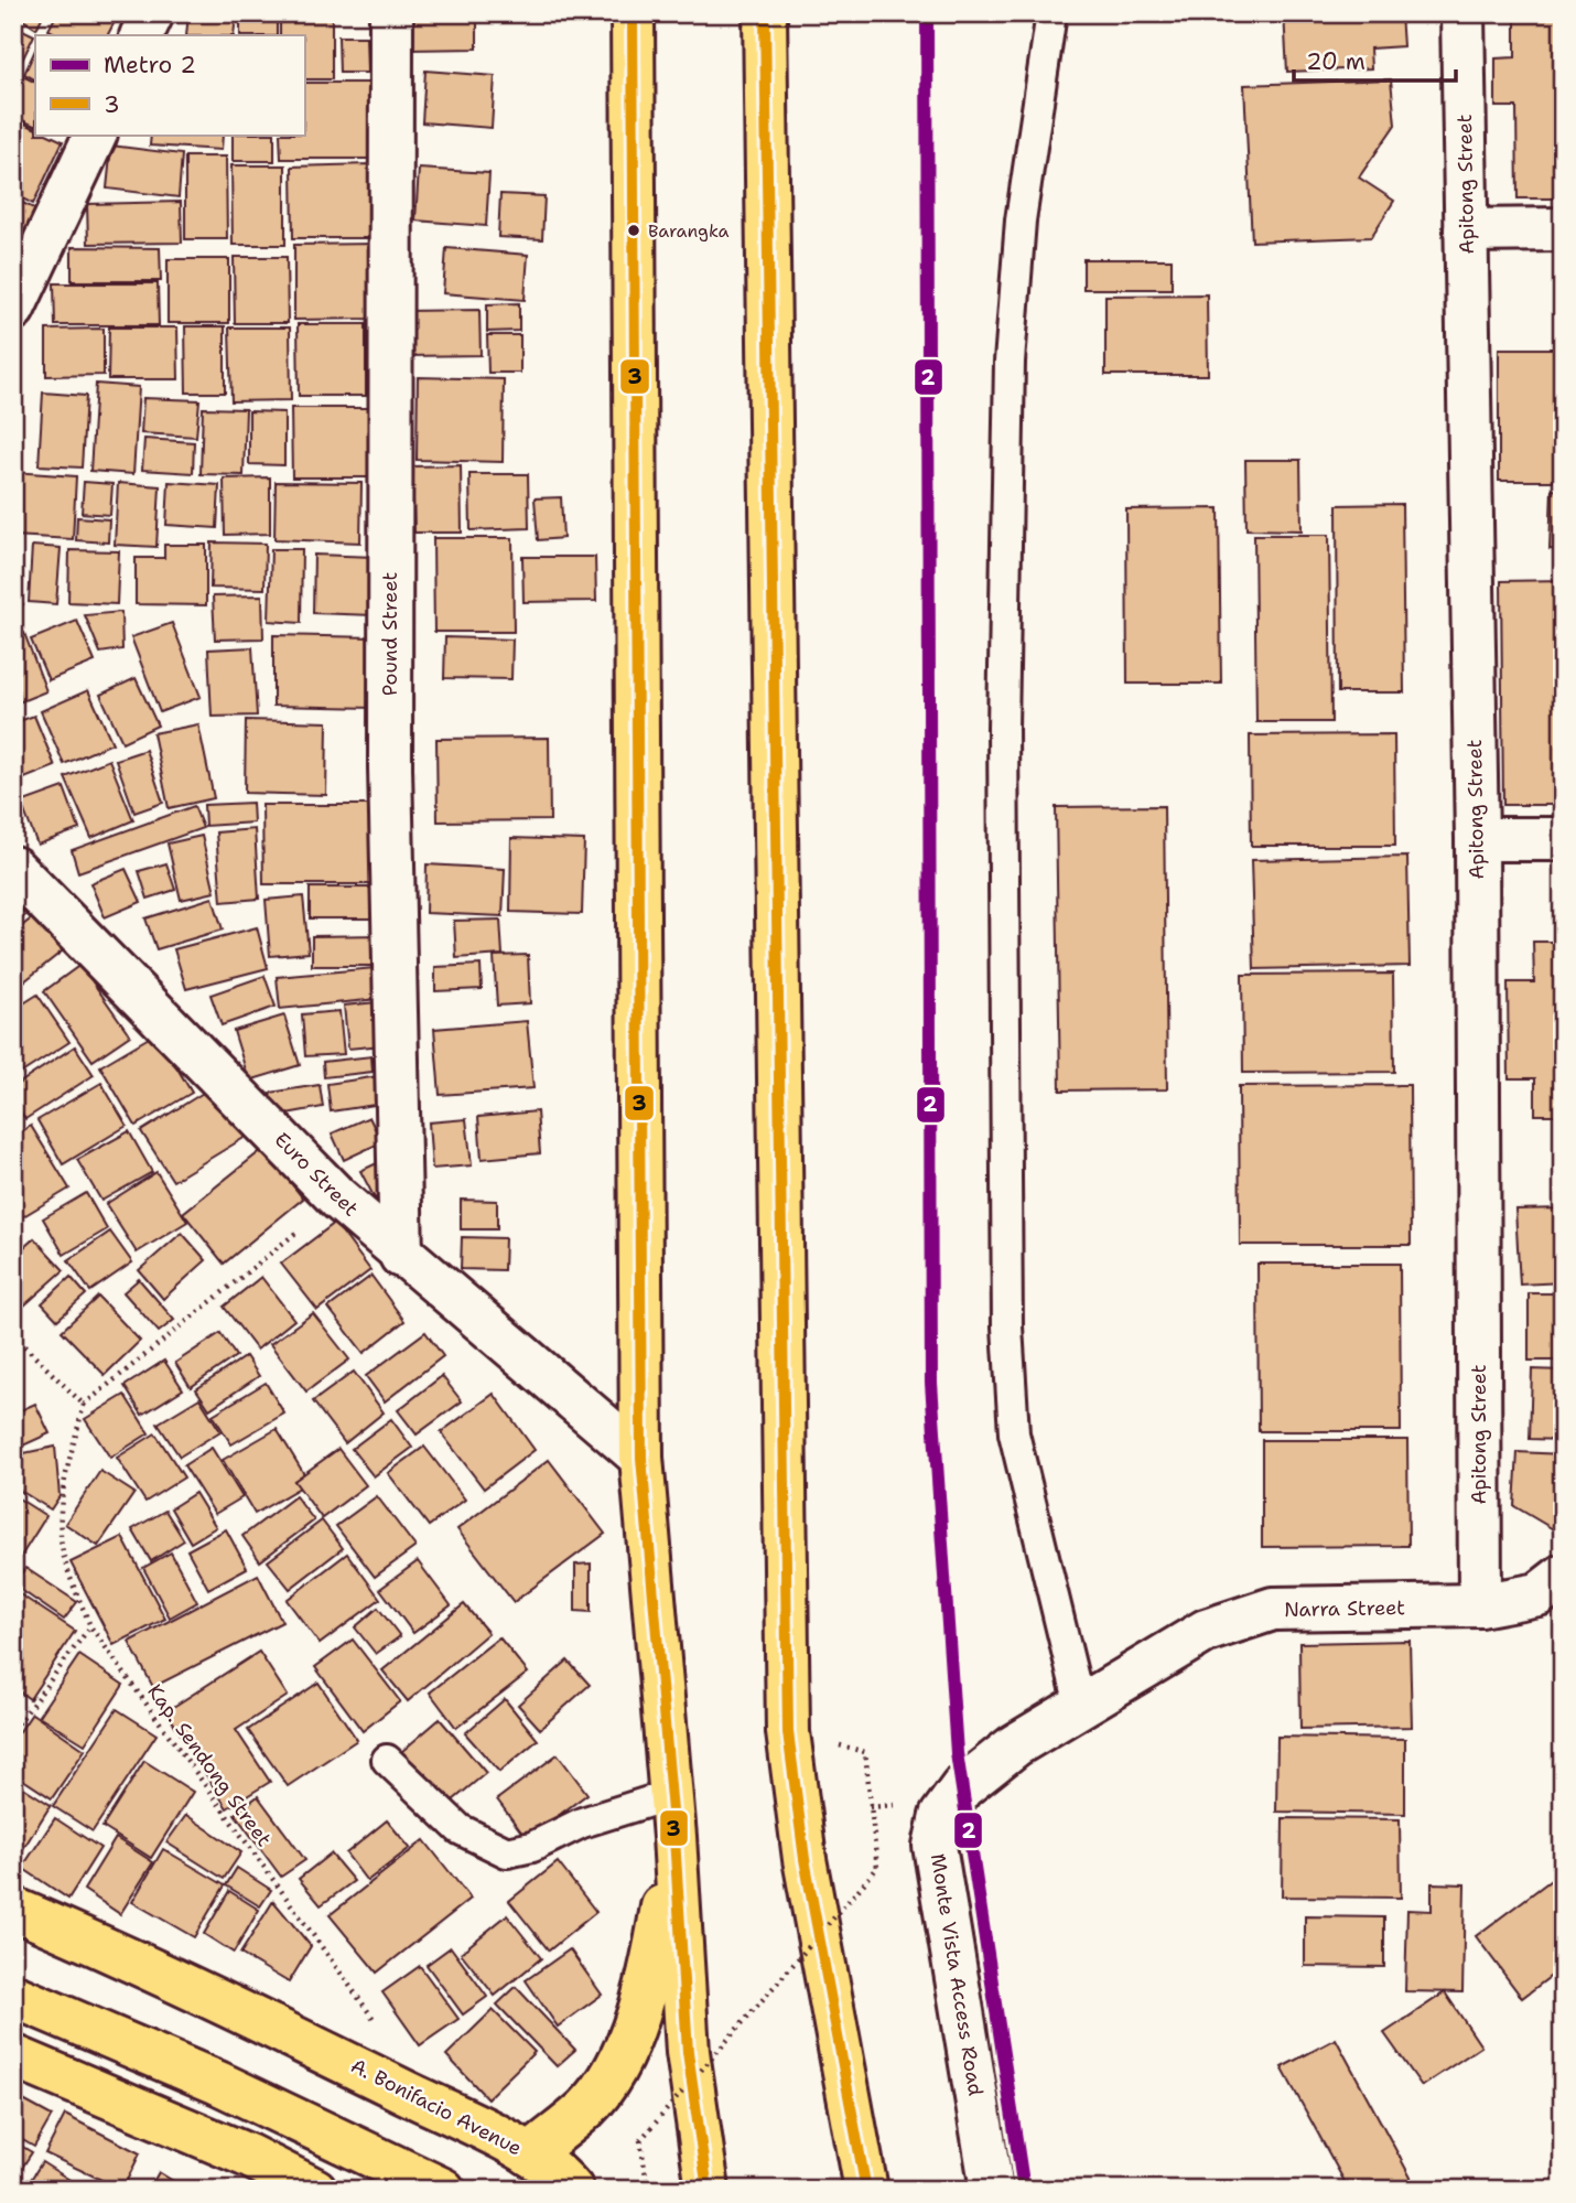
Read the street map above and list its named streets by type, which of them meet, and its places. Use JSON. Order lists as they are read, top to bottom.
{
  "streets": {
    "main road": ["A. Bonifacio Avenue"],
    "street": [
      "Apitong Street",
      "Pound Street",
      "Euro Street",
      "Narra Street",
      "Monte Vista Access Road"
    ],
    "path": ["Kap. Sendong Street"]
  },
  "crossings": [
    ["Apitong Street", "Narra Street"],
    ["Pound Street", "Euro Street"],
    ["Narra Street", "Monte Vista Access Road"]
  ],
  "places": ["Barangka"],
  "lines": ["metro line 2", "transit line 3"],
  "legend": ["Metro 2", "3"],
  "scale_bar": "20 m"
}
